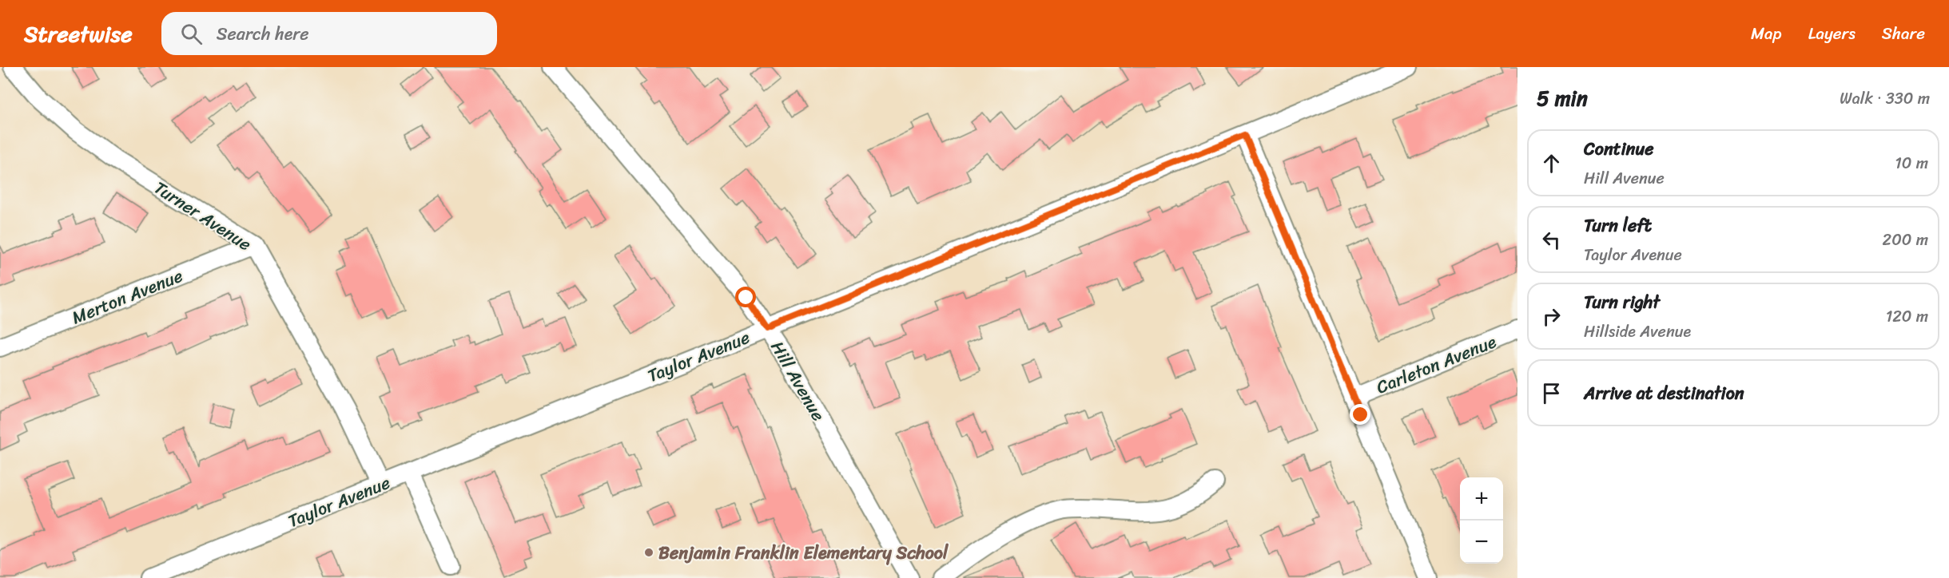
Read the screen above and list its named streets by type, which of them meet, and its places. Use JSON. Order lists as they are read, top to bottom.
{
  "streets": {
    "street": [
      "Turner Avenue",
      "Merton Avenue",
      "Taylor Avenue",
      "Carleton Avenue",
      "Hill Avenue"
    ]
  },
  "crossings": [
    ["Turner Avenue", "Merton Avenue"],
    ["Turner Avenue", "Taylor Avenue"],
    ["Taylor Avenue", "Hill Avenue"]
  ],
  "places": ["Benjamin Franklin Elementary School"],
  "page": {
    "header": "Streetwise",
    "search": "Search here",
    "nav": ["Map", "Layers", "Share"],
    "heading": ["5 min", "Walk · 330 m"],
    "list": [
      ["Continue", "Hill Avenue", "10 m"],
      ["Turn left", "Taylor Avenue", "200 m"],
      ["Turn right", "Hillside Avenue", "120 m"],
      "Arrive at destination"
    ],
    "map_buttons": ["+", "−"]
  }
}
